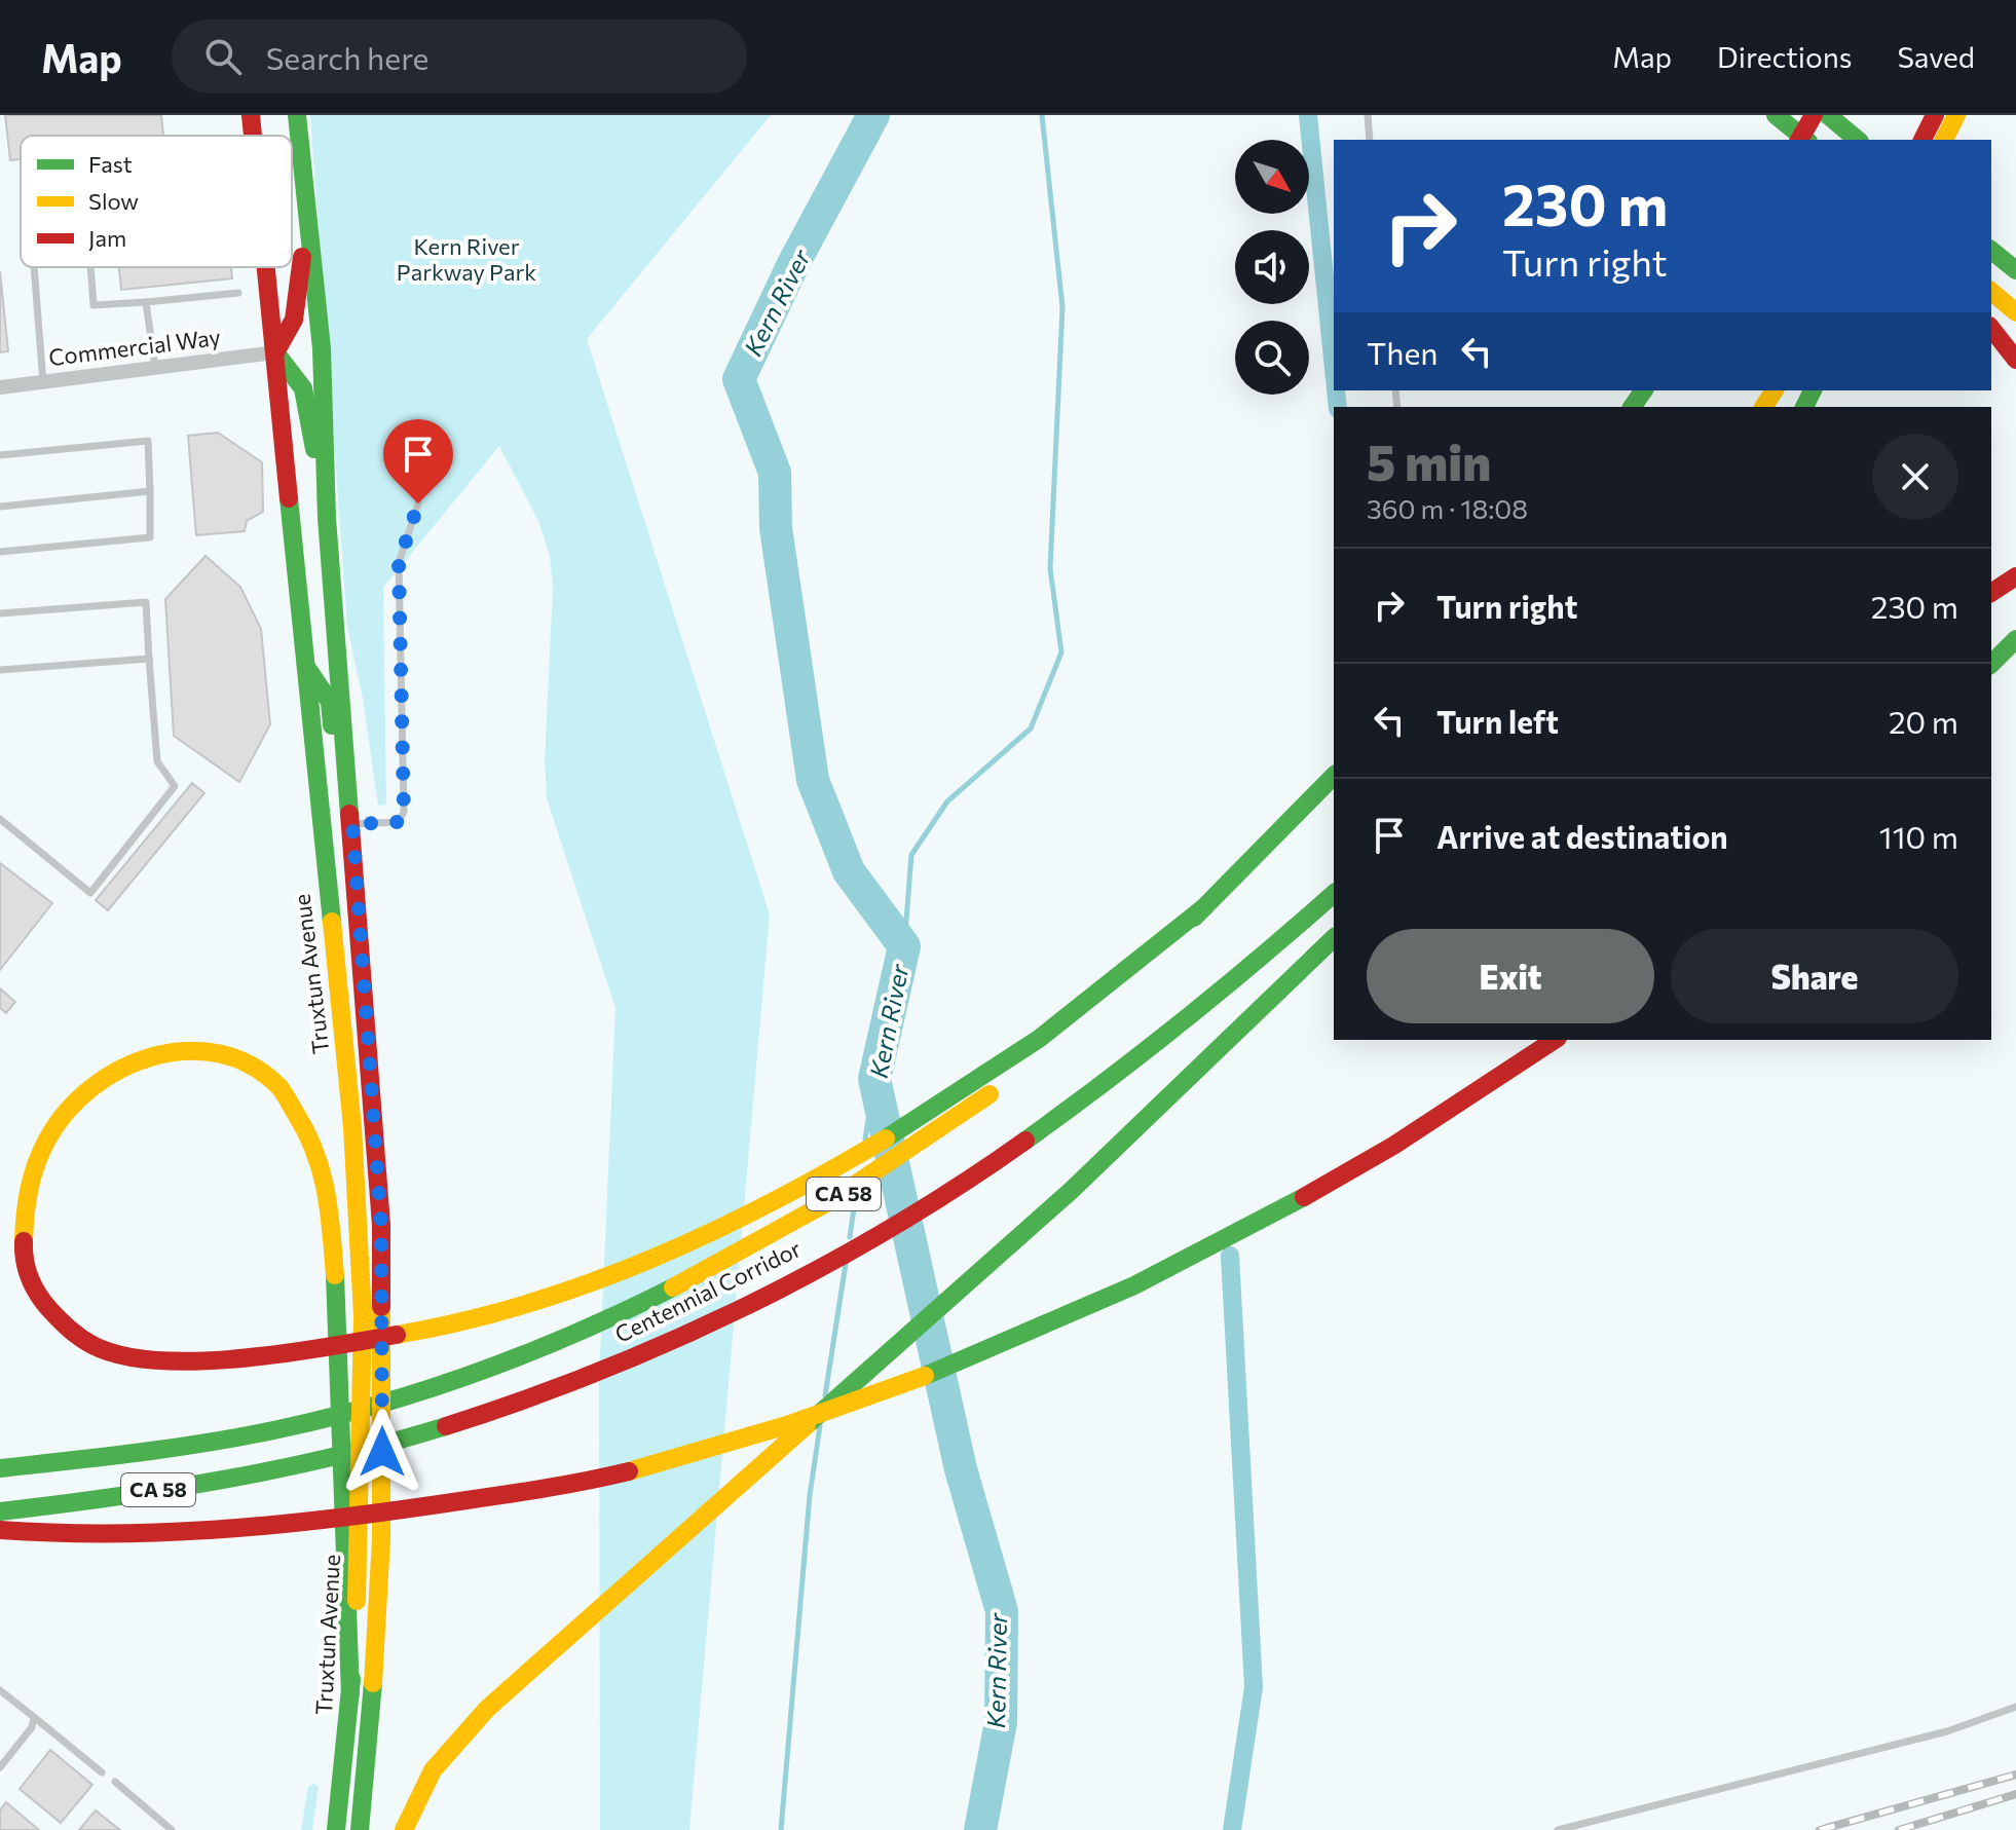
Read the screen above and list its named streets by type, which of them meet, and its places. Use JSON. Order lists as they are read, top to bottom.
{
  "streets": {
    "main road": ["Truxtun Avenue", "CA 58", "Centennial Corridor"],
    "street": ["Commercial Way"]
  },
  "crossings": [
    ["Commercial Way", "Truxtun Avenue"]
  ],
  "water": ["Kern River"],
  "parks": ["Kern River Parkway Park"],
  "legend": ["Fast", "Slow", "Jam"],
  "north": "bottom right",
  "page": {
    "header": "Map",
    "search": "Search here",
    "nav": ["Map", "Directions", "Saved"],
    "turn": ["230 m", "Turn right"],
    "then": "Then",
    "heading": ["5 min", "360 m · 18:08"],
    "list": [
      {
        "name": "Turn right",
        "value": "230 m"
      },
      {
        "name": "Turn left",
        "value": "20 m"
      },
      {
        "name": "Arrive at destination",
        "value": "110 m"
      }
    ],
    "buttons": ["Exit", "Share"]
  }
}
